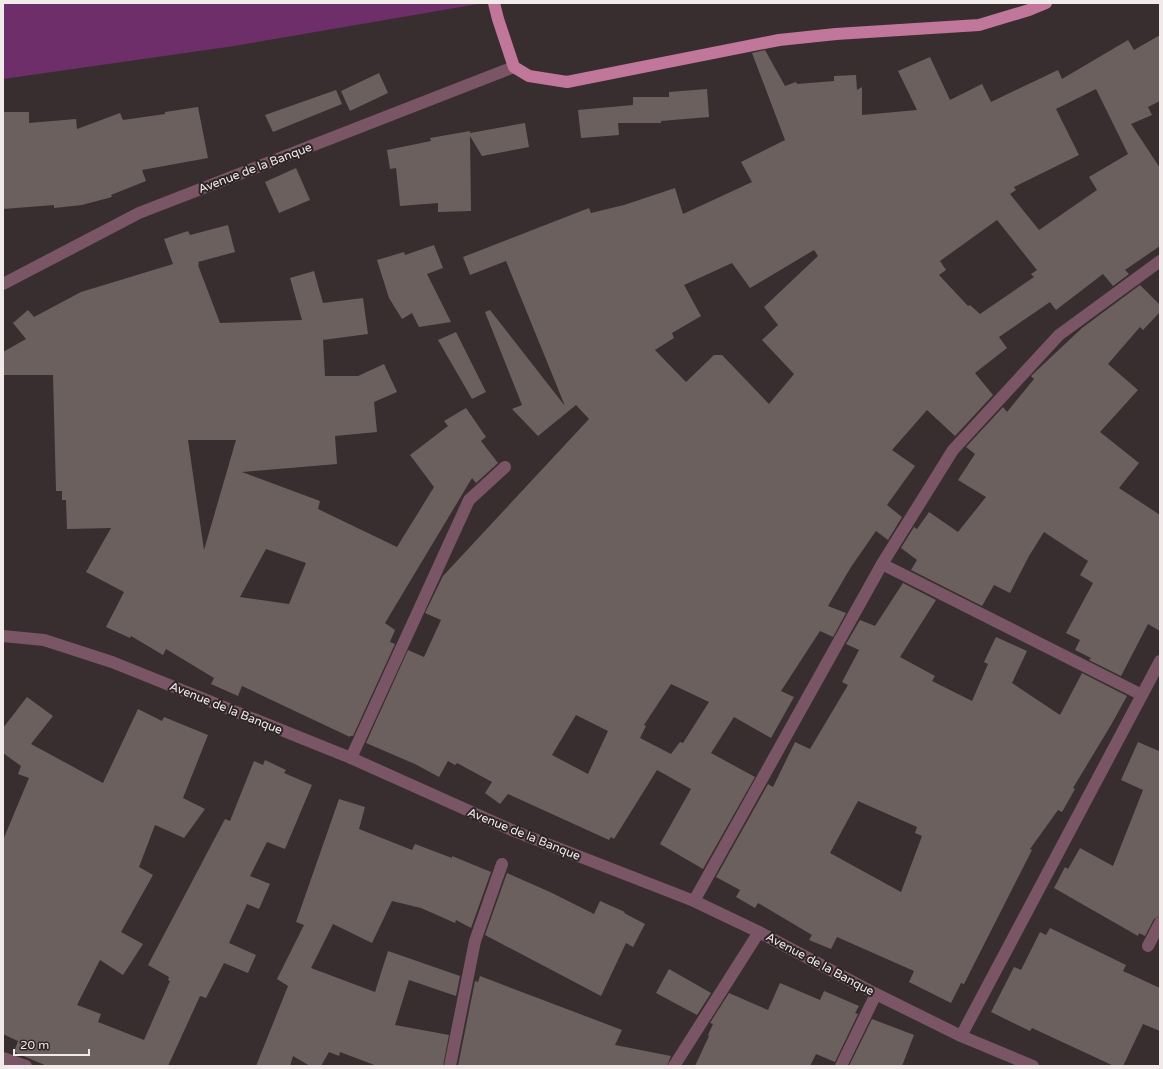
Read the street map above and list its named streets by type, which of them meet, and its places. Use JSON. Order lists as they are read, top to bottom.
{
  "streets": {
    "street": ["Avenue de la Banque"]
  },
  "scale_bar": "20 m"
}
